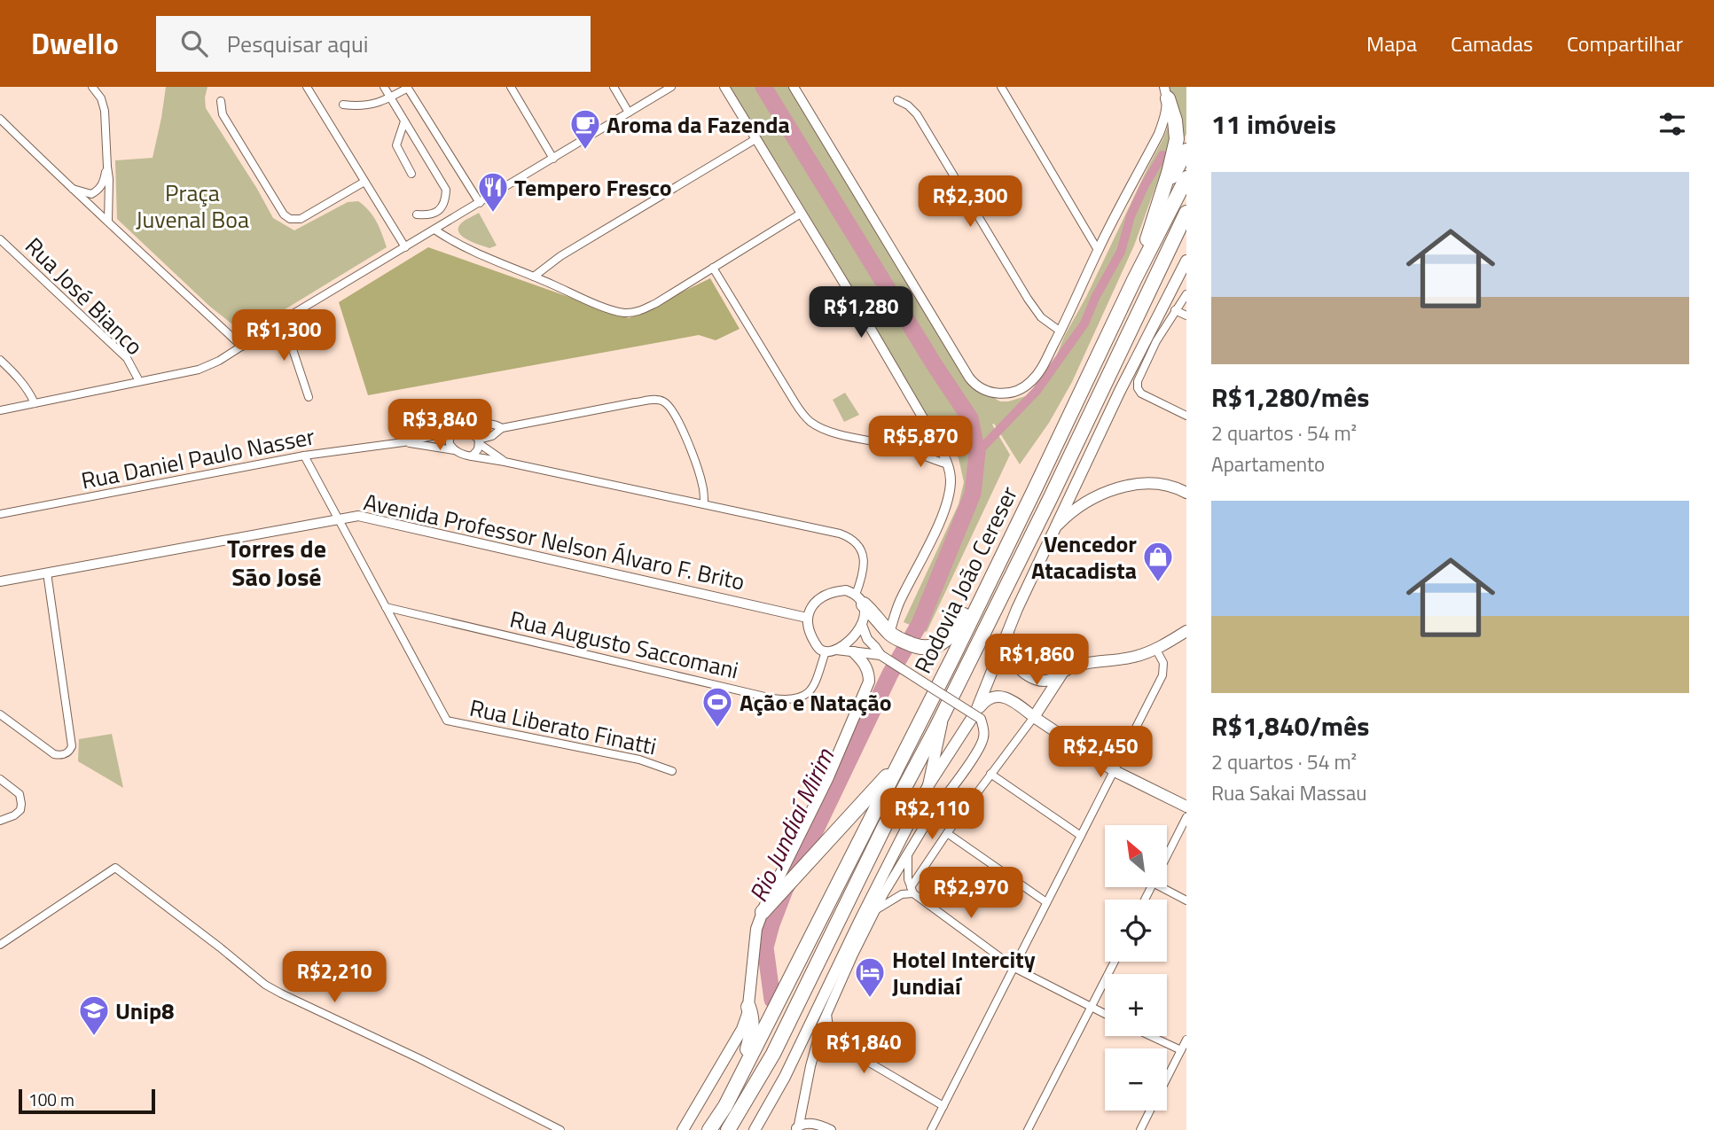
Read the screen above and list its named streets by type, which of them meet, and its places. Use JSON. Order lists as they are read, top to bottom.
{
  "streets": {
    "highway": ["Rodovia João Cereser"],
    "street": [
      "Rua José Bianco",
      "Rua Daniel Paulo Nasser",
      "Avenida Professor Nelson Álvaro F. Brito",
      "Rua Augusto Saccomani",
      "Rua Liberato Finatti"
    ]
  },
  "crossings": [
    ["Avenida Professor Nelson Álvaro F. Brito", "Rua Augusto Saccomani"],
    ["Rua Augusto Saccomani", "Rua Liberato Finatti"]
  ],
  "districts": ["Torres de São José"],
  "water": ["Rio Jundiaí Mirim"],
  "parks": ["Praça Juvenal Boa"],
  "places": {
    "cafe": ["Aroma da Fazenda"],
    "restaurant": ["Tempero Fresco"],
    "shop": ["Vencedor Atacadista"],
    "sports": ["Ação e Natação"],
    "hotel": ["Hotel Intercity Jundiaí"],
    "school or university": ["Unip8"]
  },
  "scale_bar": "100 m",
  "north": "top left",
  "page": {
    "header": "Dwello",
    "search": "Pesquisar aqui",
    "nav": ["Mapa", "Camadas", "Compartilhar"],
    "heading": "11 imóveis",
    "list": [
      {
        "name": "R$1,280/mês",
        "note": "2 quartos · 54 m² · Apartamento"
      },
      {
        "name": "R$1,840/mês",
        "note": "2 quartos · 54 m² · Rua Sakai Massau"
      }
    ],
    "price": [
      "R$2,300",
      "R$1,280",
      "R$1,300",
      "R$3,840",
      "R$5,870",
      "R$1,860",
      "R$2,450",
      "R$2,110",
      "R$2,970",
      "R$2,210",
      "R$1,840"
    ],
    "map_buttons": ["+", "−"],
    "scale": "100 m"
  }
}
